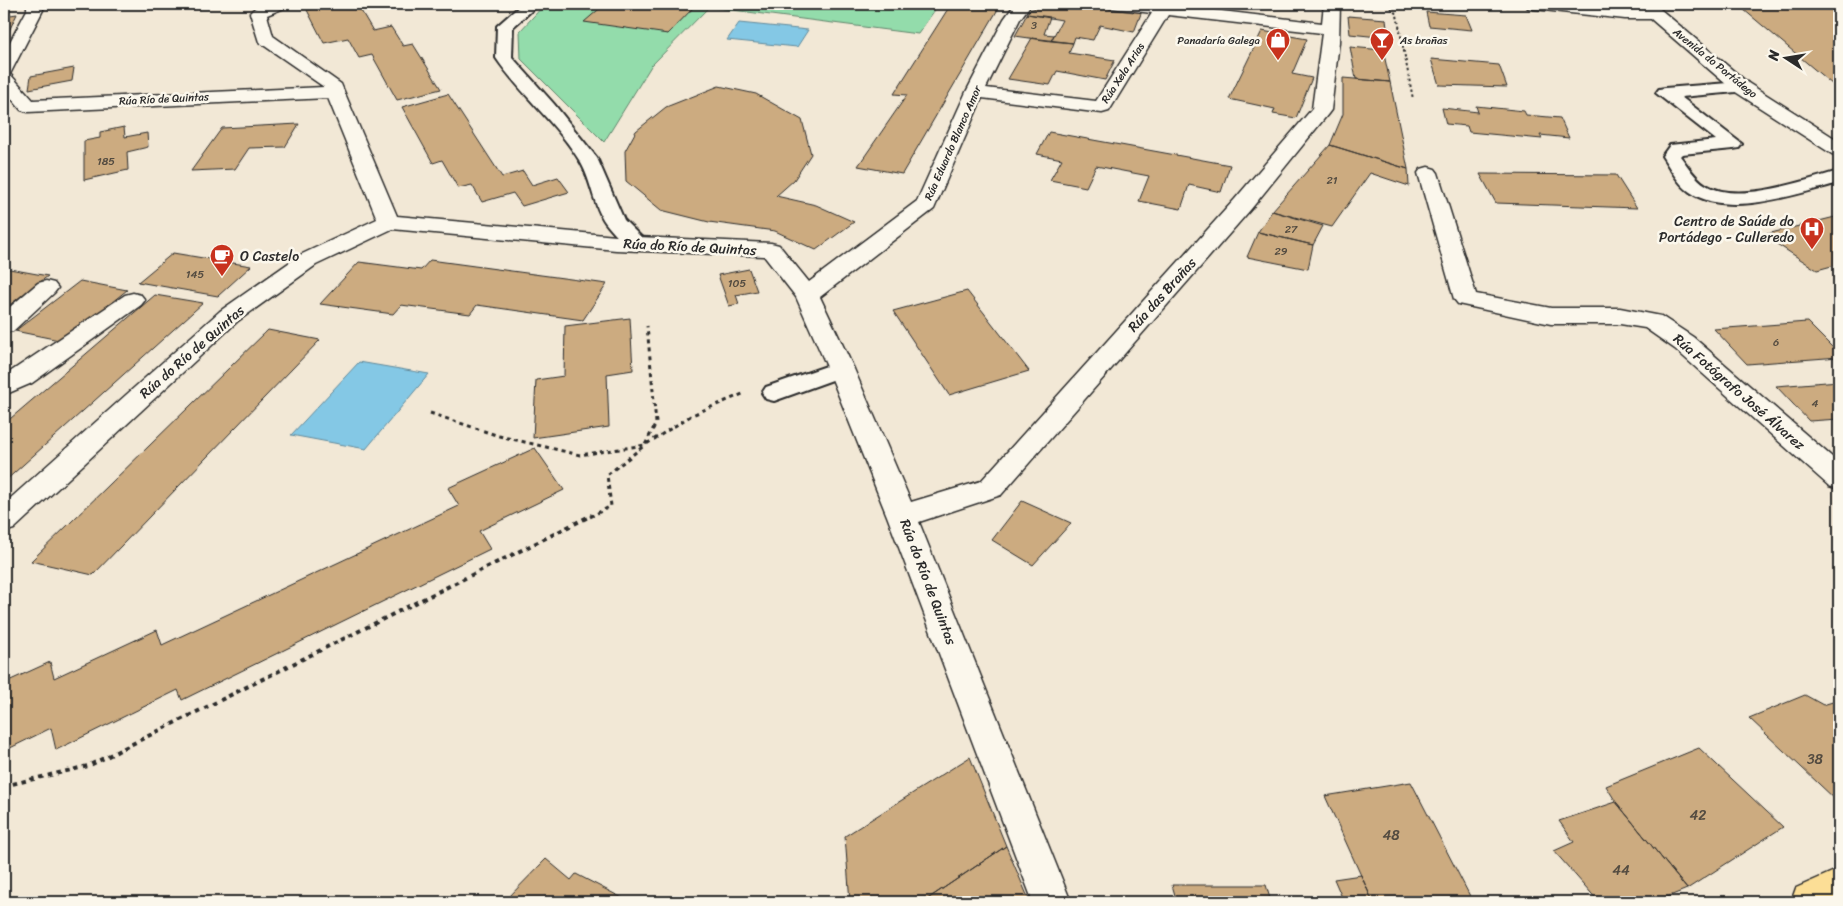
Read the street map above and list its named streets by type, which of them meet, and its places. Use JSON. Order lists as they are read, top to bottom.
{
  "streets": {
    "street": [
      "Avenida do Portádego",
      "Rúa Xela Arias",
      "Rúa Río de Quintas",
      "Rúa Eduardo Blanco Amor",
      "Rúa do Río de Quintas",
      "Rúa das Brañas",
      "Rúa Fotógrafo José Álvarez"
    ]
  },
  "crossings": [
    ["Rúa Xela Arias", "Rúa Eduardo Blanco Amor"],
    ["Rúa Eduardo Blanco Amor", "Rúa do Río de Quintas"],
    ["Rúa do Río de Quintas", "Rúa das Brañas"]
  ],
  "places": {
    "shop": ["Panadaría Galega"],
    "bar": ["As brañas"],
    "hospital": ["Centro de Saúde do Portádego - Culleredo"],
    "cafe": ["O Castelo"]
  },
  "house_numbers": [
    "3",
    "185",
    "21",
    "27",
    "29",
    "145",
    "105",
    "6",
    "4",
    "38",
    "42",
    "48",
    "44"
  ],
  "north": "left"
}
